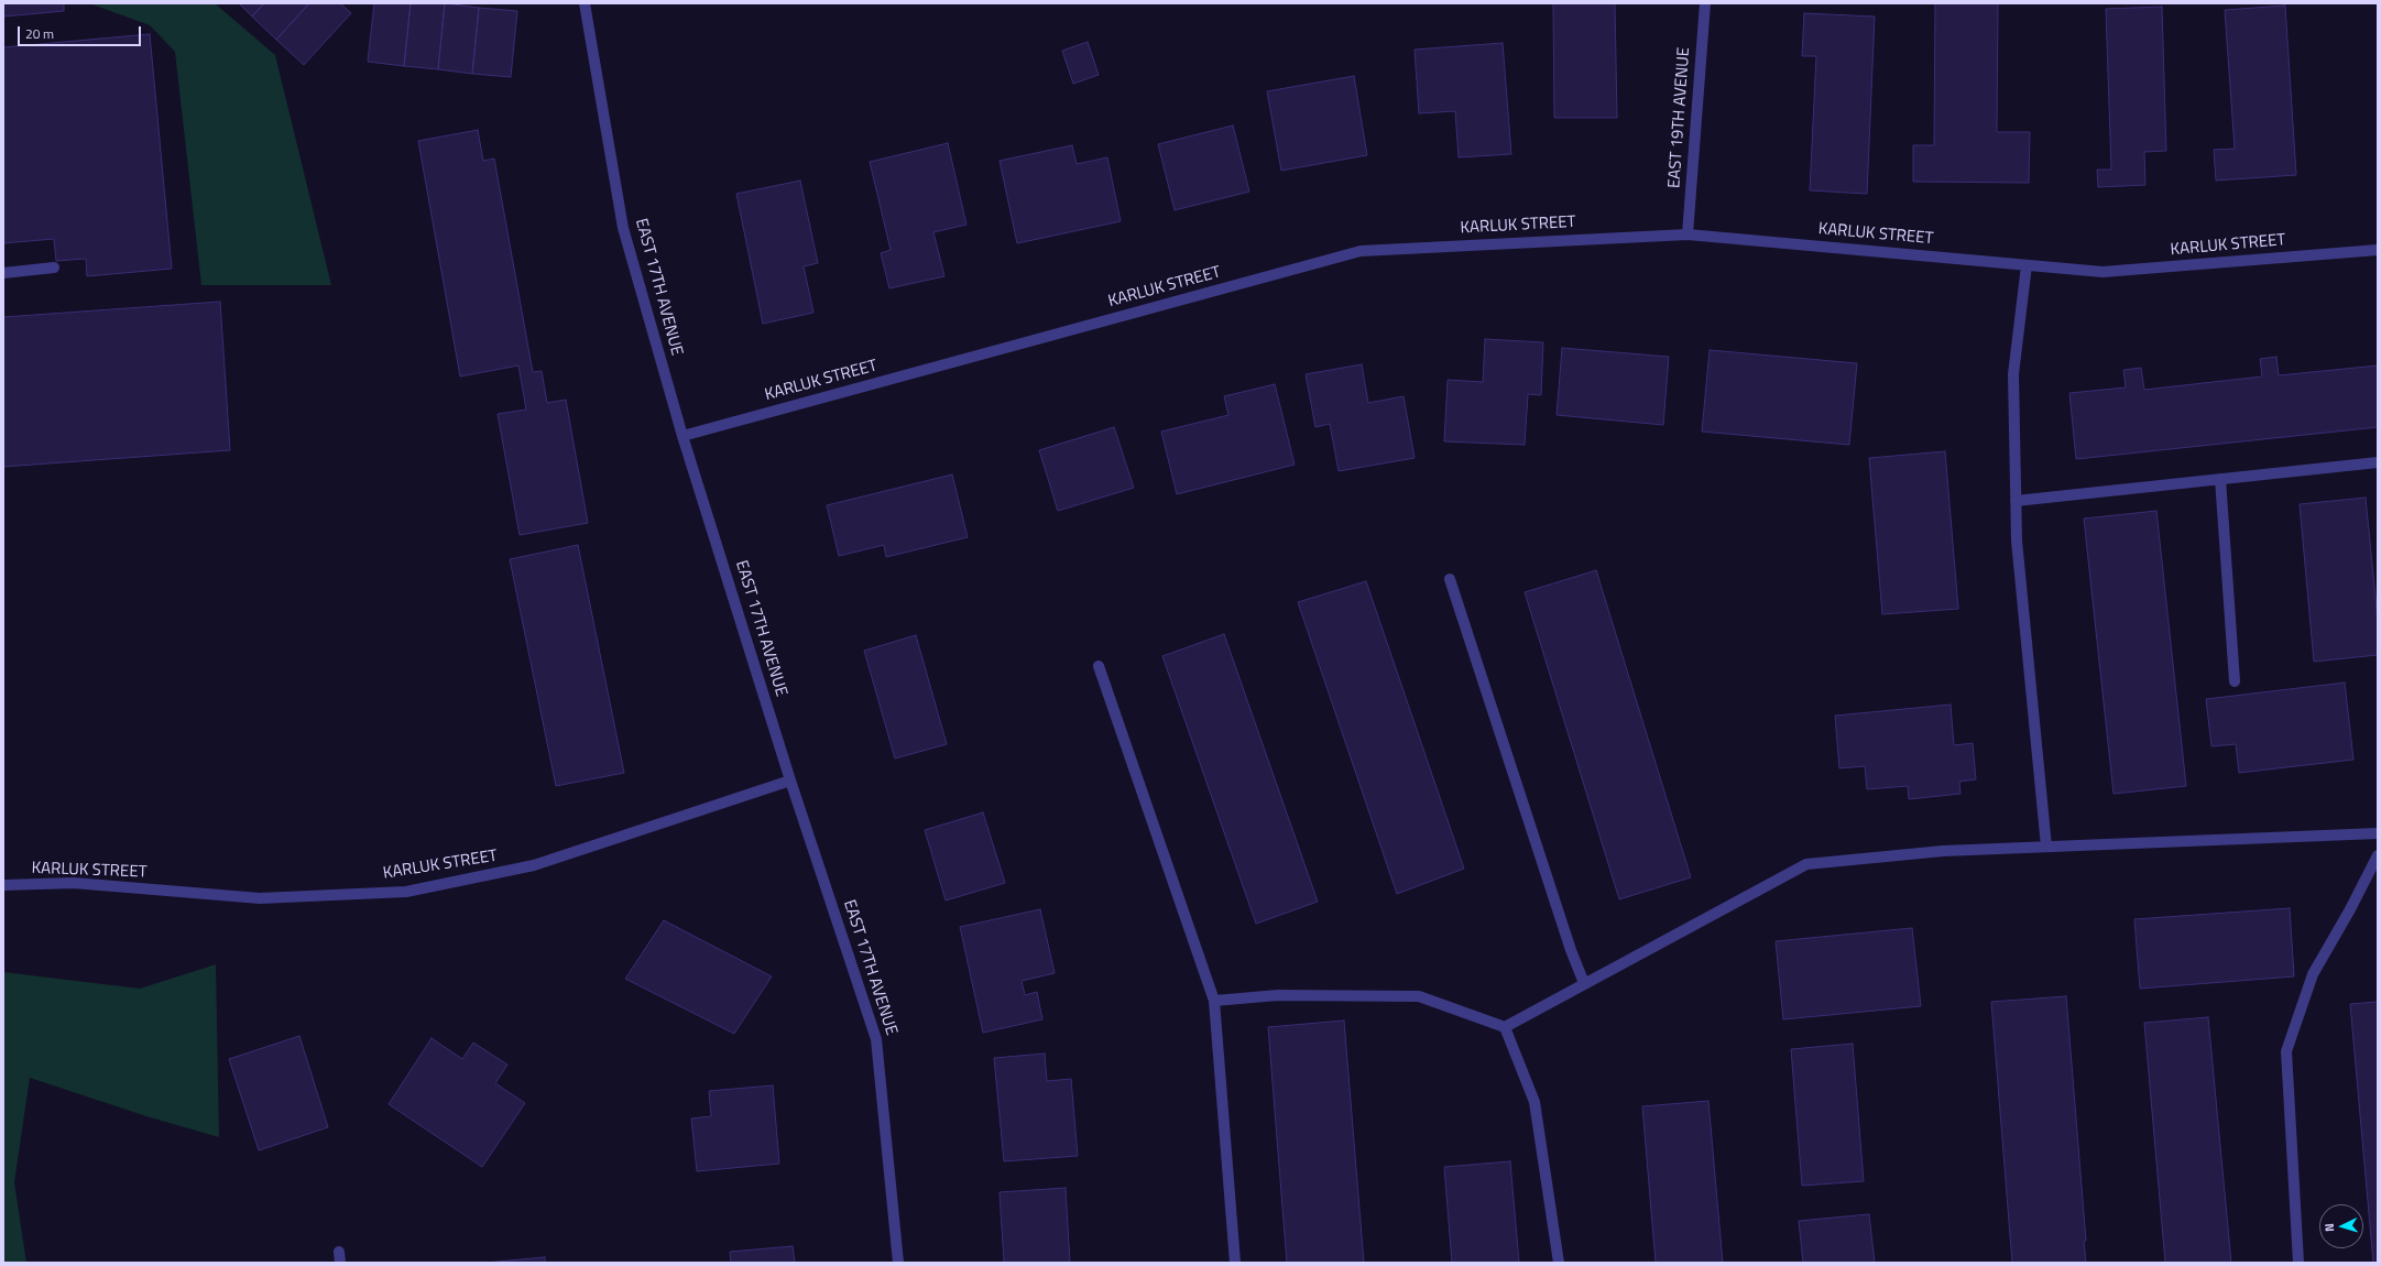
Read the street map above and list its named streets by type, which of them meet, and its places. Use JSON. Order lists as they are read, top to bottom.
{
  "streets": {
    "street": ["EAST 19TH AVENUE", "KARLUK STREET", "EAST 17TH AVENUE"]
  },
  "crossings": [
    ["EAST 19TH AVENUE", "KARLUK STREET"],
    ["KARLUK STREET", "EAST 17TH AVENUE"]
  ],
  "scale_bar": "20 m",
  "north": "left"
}
